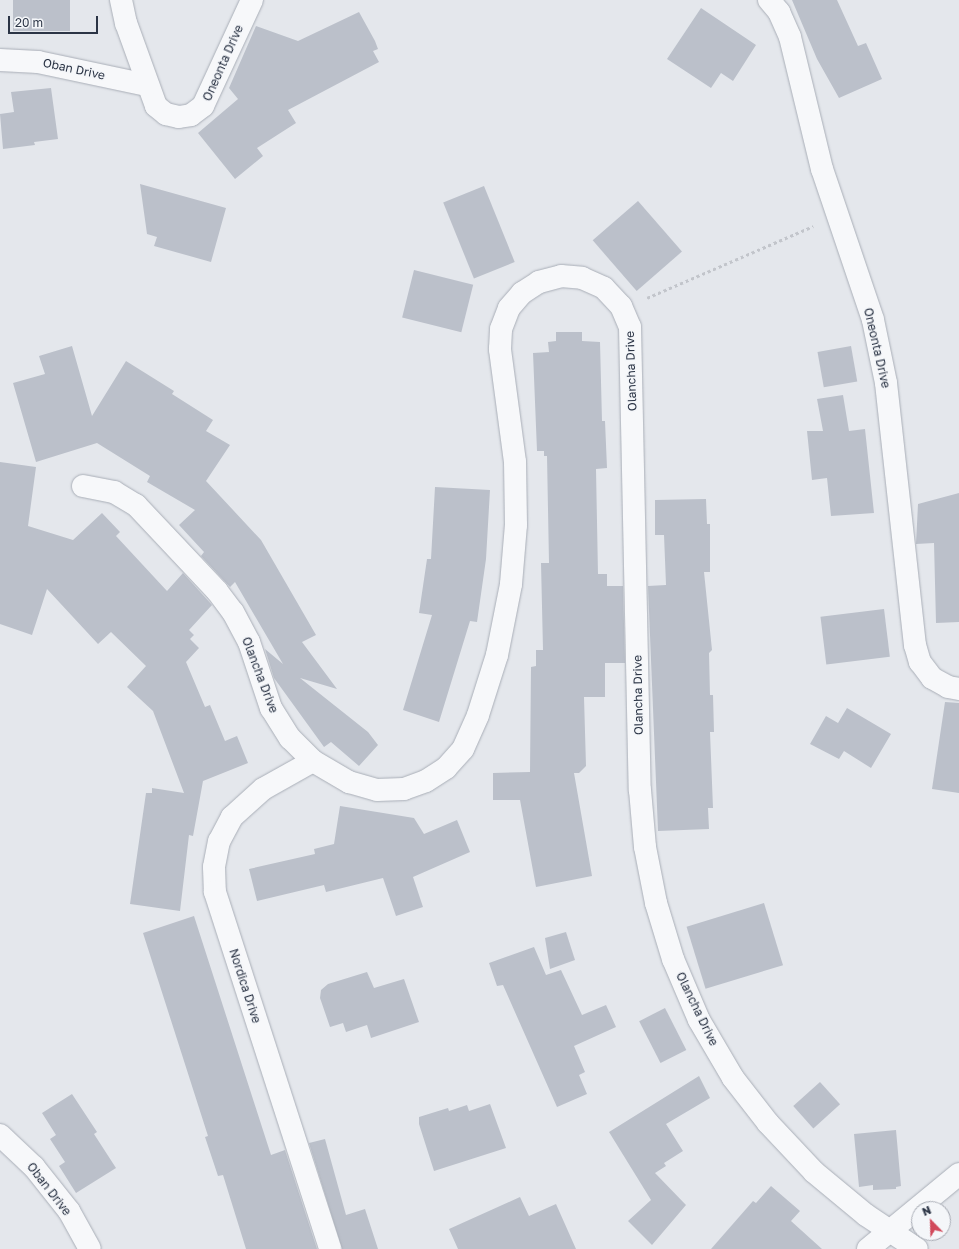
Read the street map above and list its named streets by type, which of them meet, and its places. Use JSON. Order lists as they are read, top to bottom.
{
  "streets": {
    "street": [
      "Oneonta Drive",
      "Oban Drive",
      "Olancha Drive",
      "Nordica Drive"
    ]
  },
  "crossings": [
    ["Oneonta Drive", "Oban Drive"],
    ["Olancha Drive", "Nordica Drive"]
  ],
  "scale_bar": "20 m",
  "north": "top left"
}
